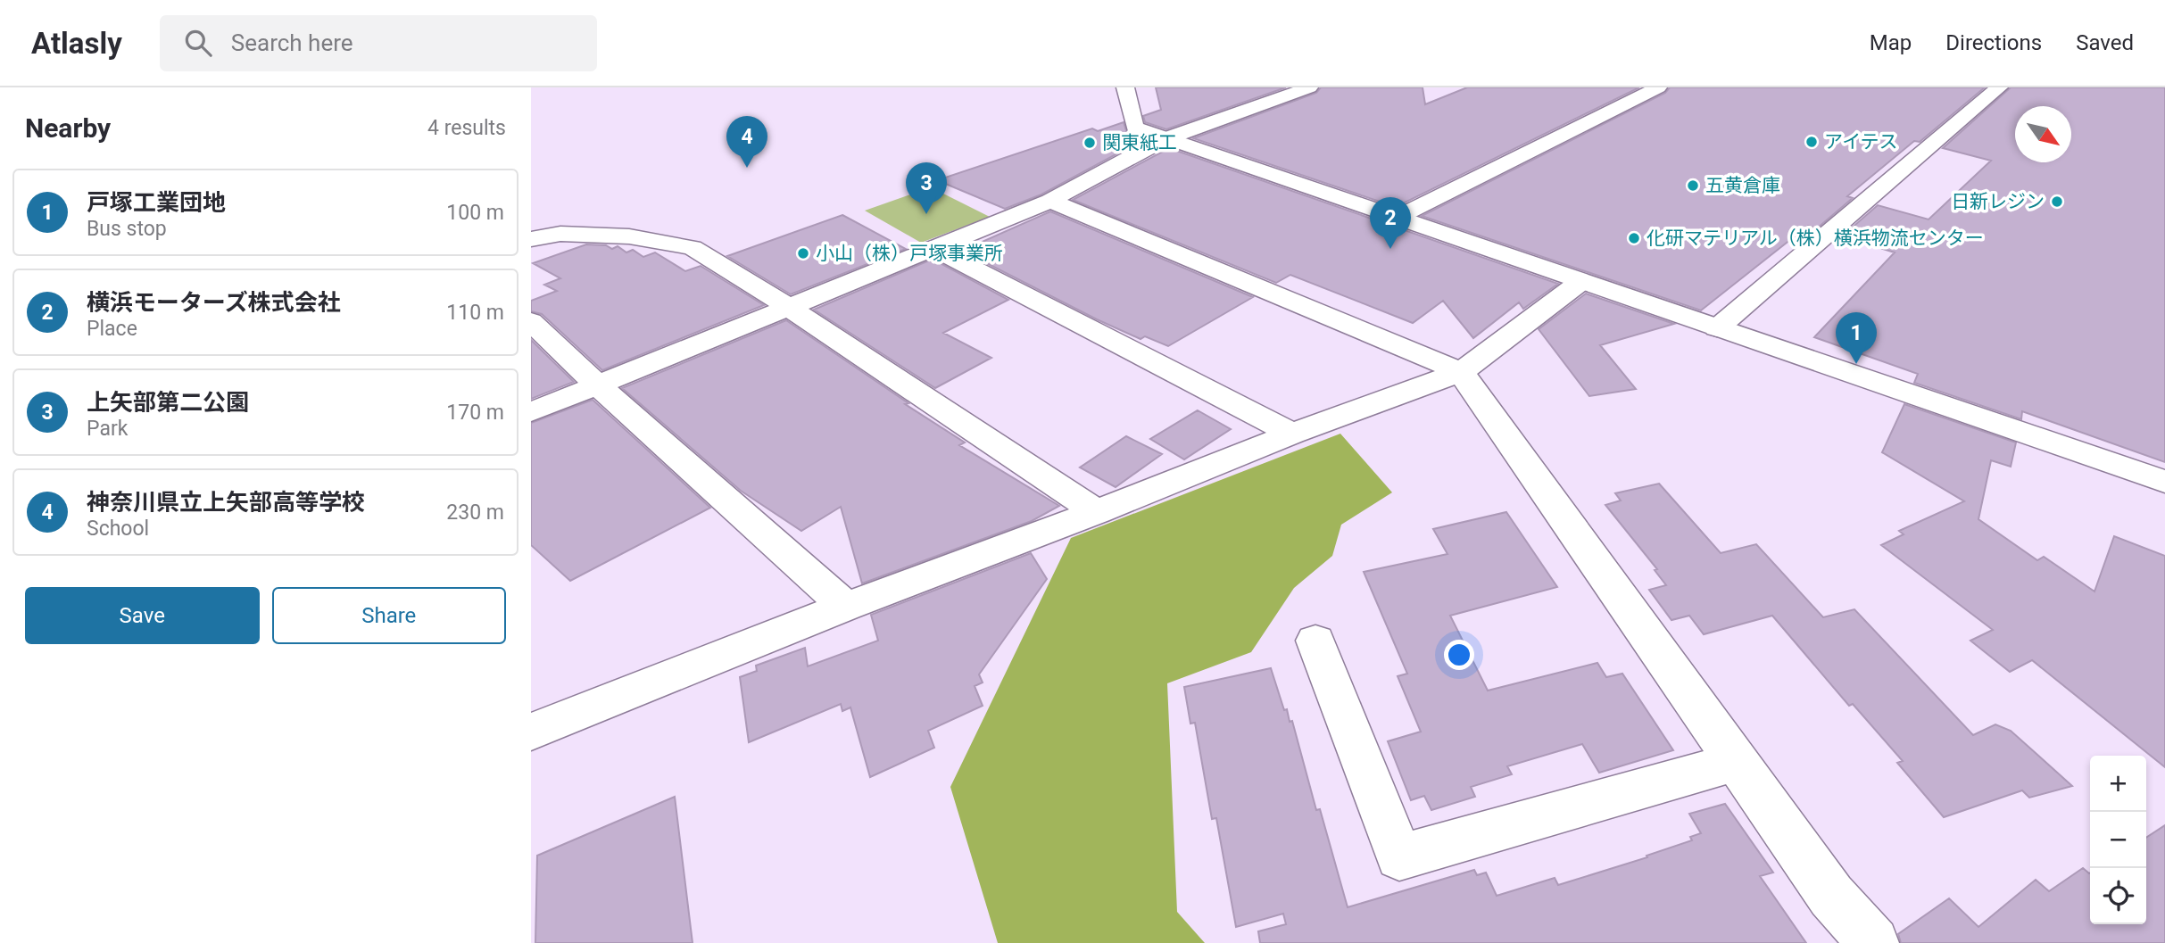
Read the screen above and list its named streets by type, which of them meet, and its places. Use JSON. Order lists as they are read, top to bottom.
{
  "places": [
    "アイテス",
    "関東紙工",
    "五黄倉庫",
    "日新レジン",
    "化研マテリアル（株）横浜物流センター",
    "小山（株）戸塚事業所"
  ],
  "north": "bottom right",
  "page": {
    "header": "Atlasly",
    "search": "Search here",
    "nav": ["Map", "Directions", "Saved"],
    "heading": ["Nearby", "4 results"],
    "pins": [
      "4",
      "3",
      "2",
      "1"
    ],
    "list": [
      {
        "mark": "1",
        "name": "戸塚工業団地",
        "note": "Bus stop",
        "value": "100 m"
      },
      {
        "mark": "2",
        "name": "横浜モーターズ株式会社",
        "note": "Place",
        "value": "110 m"
      },
      {
        "mark": "3",
        "name": "上矢部第二公園",
        "note": "Park",
        "value": "170 m"
      },
      {
        "mark": "4",
        "name": "神奈川県立上矢部高等学校",
        "note": "School",
        "value": "230 m"
      }
    ],
    "buttons": ["Save", "Share"],
    "map_buttons": ["+", "−"]
  }
}
